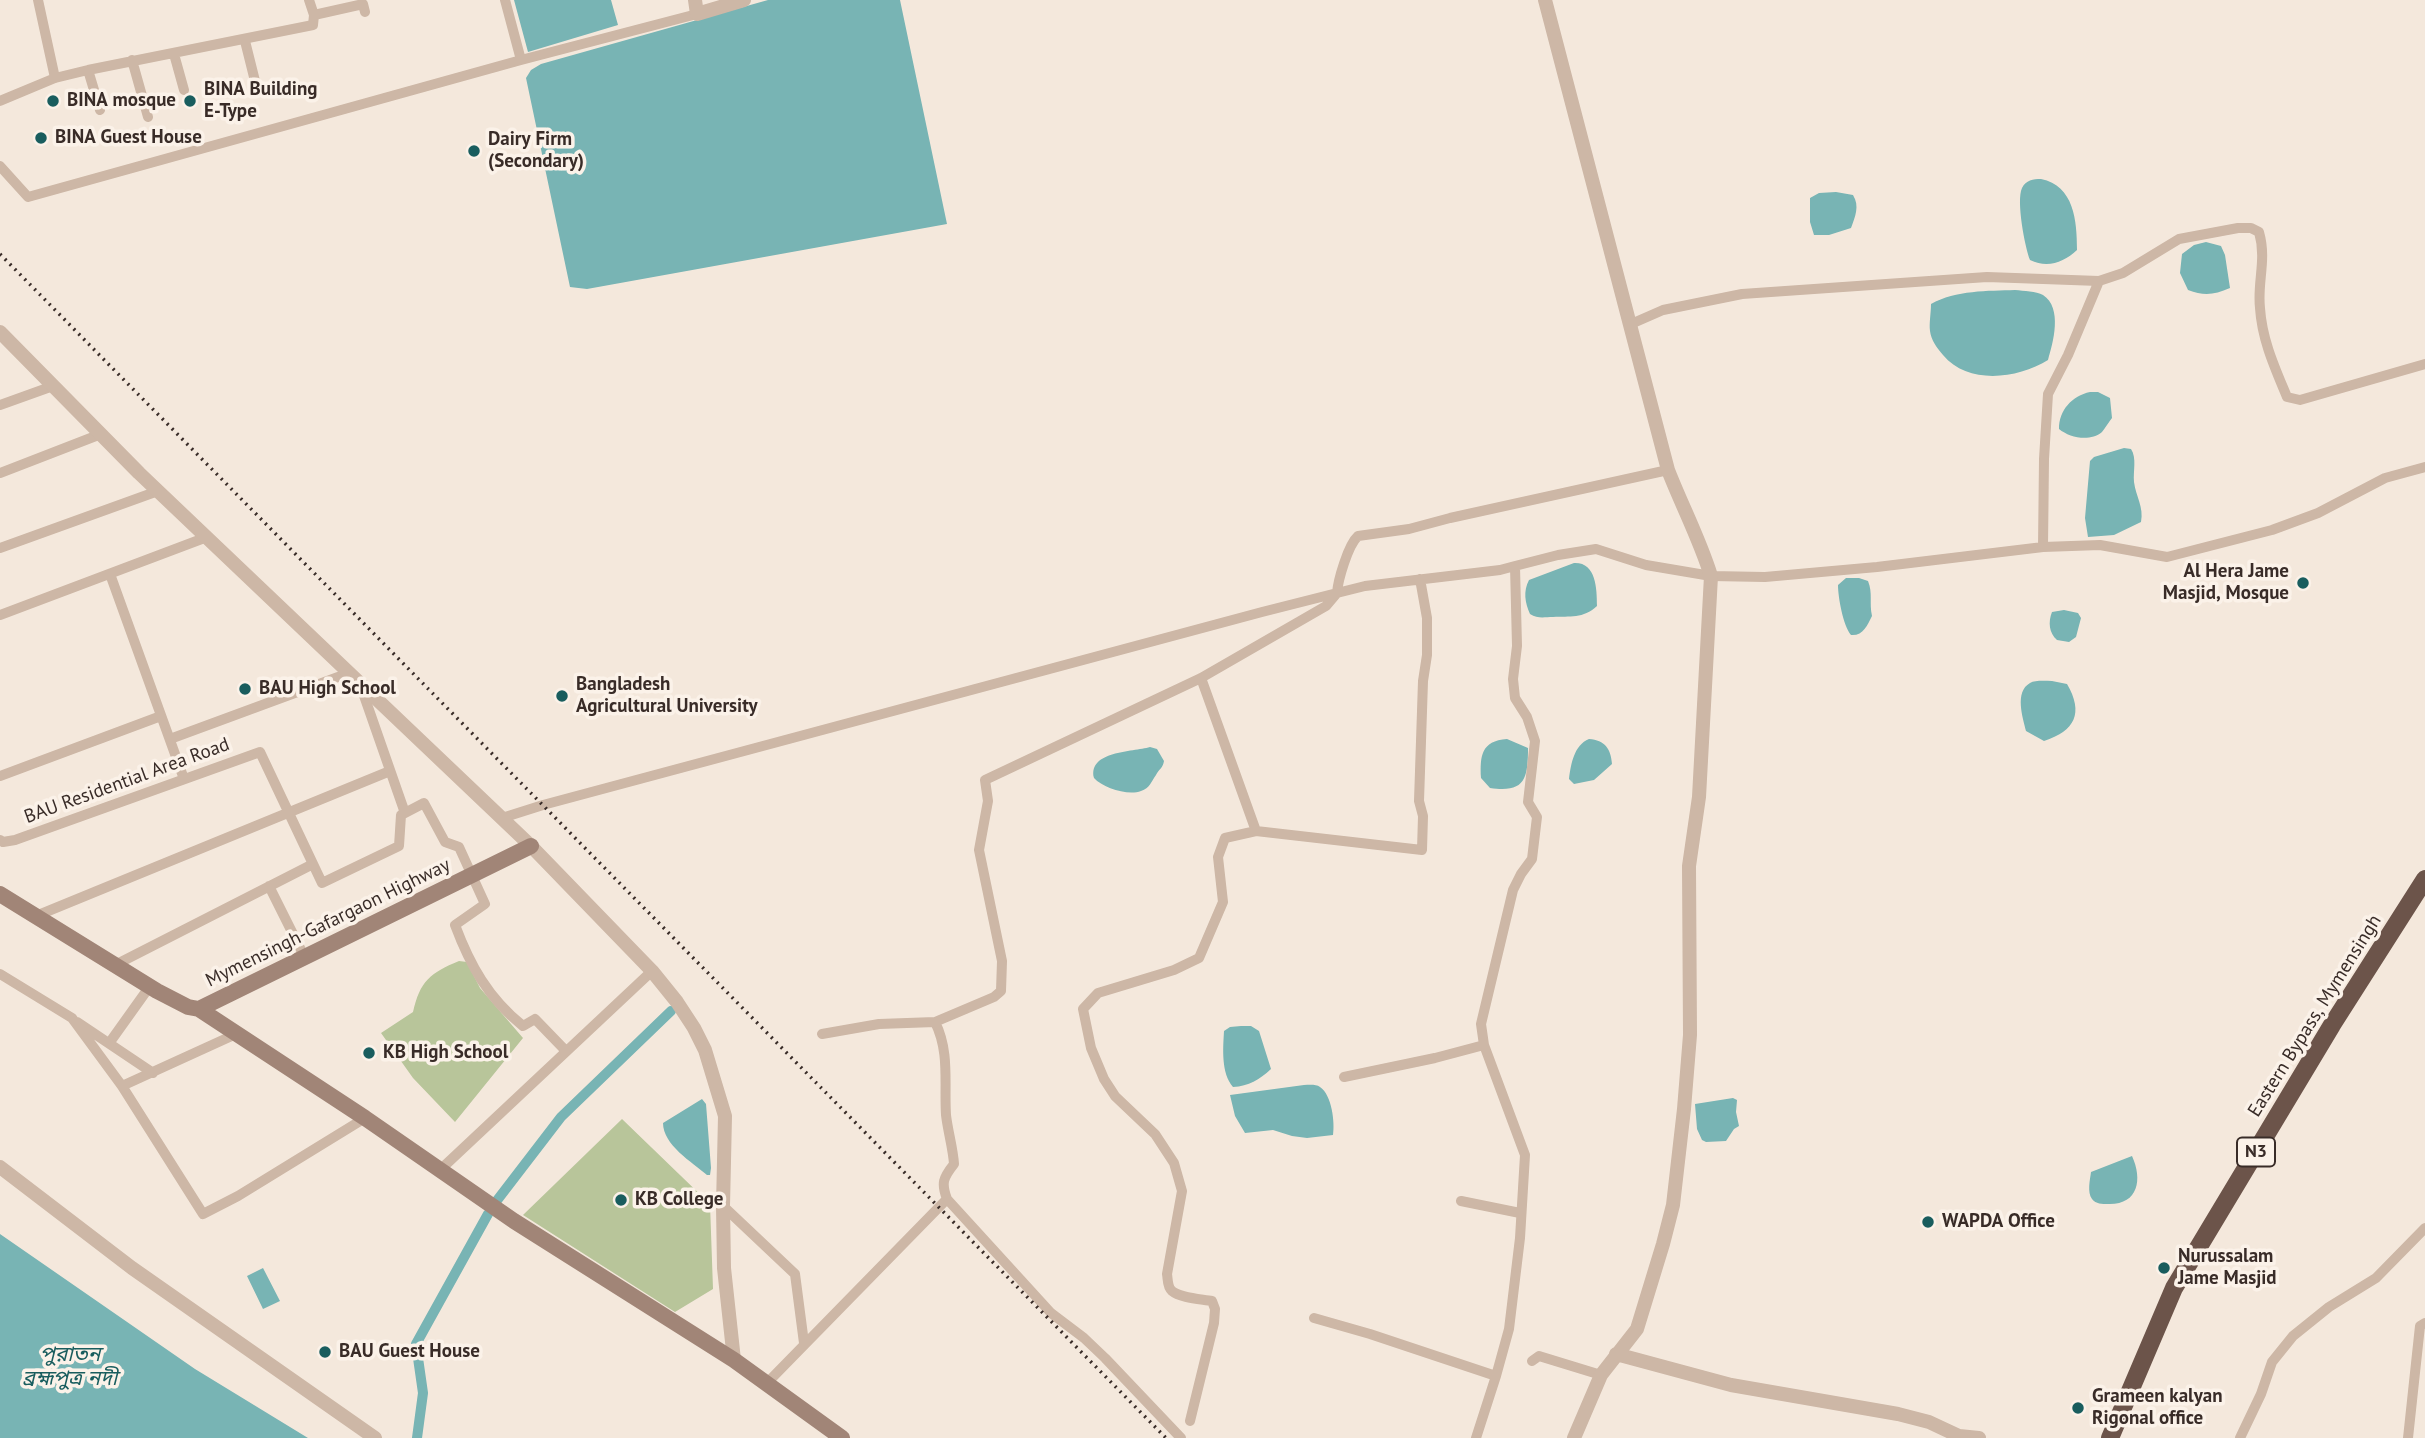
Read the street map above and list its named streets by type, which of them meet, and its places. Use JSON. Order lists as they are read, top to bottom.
{
  "streets": {
    "highway": ["Eastern Bypass, Mymensingh", "N3"],
    "main road": ["Mymensingh-Gafargaon Highway"],
    "street": ["BAU Residential Area Road"]
  },
  "water": ["পুরাতন ব্রহ্মপুত্র নদী"],
  "places": [
    "BINA mosque",
    "BINA Building E-Type",
    "BINA Guest House",
    "Dairy Firm (Secondary)",
    "Al Hera Jame Masjid, Mosque",
    "BAU High School",
    "Bangladesh Agricultural University",
    "KB High School",
    "KB College",
    "WAPDA Office",
    "Nurussalam Jame Masjid",
    "BAU Guest House",
    "Grameen kalyan Rigonal office"
  ]
}
